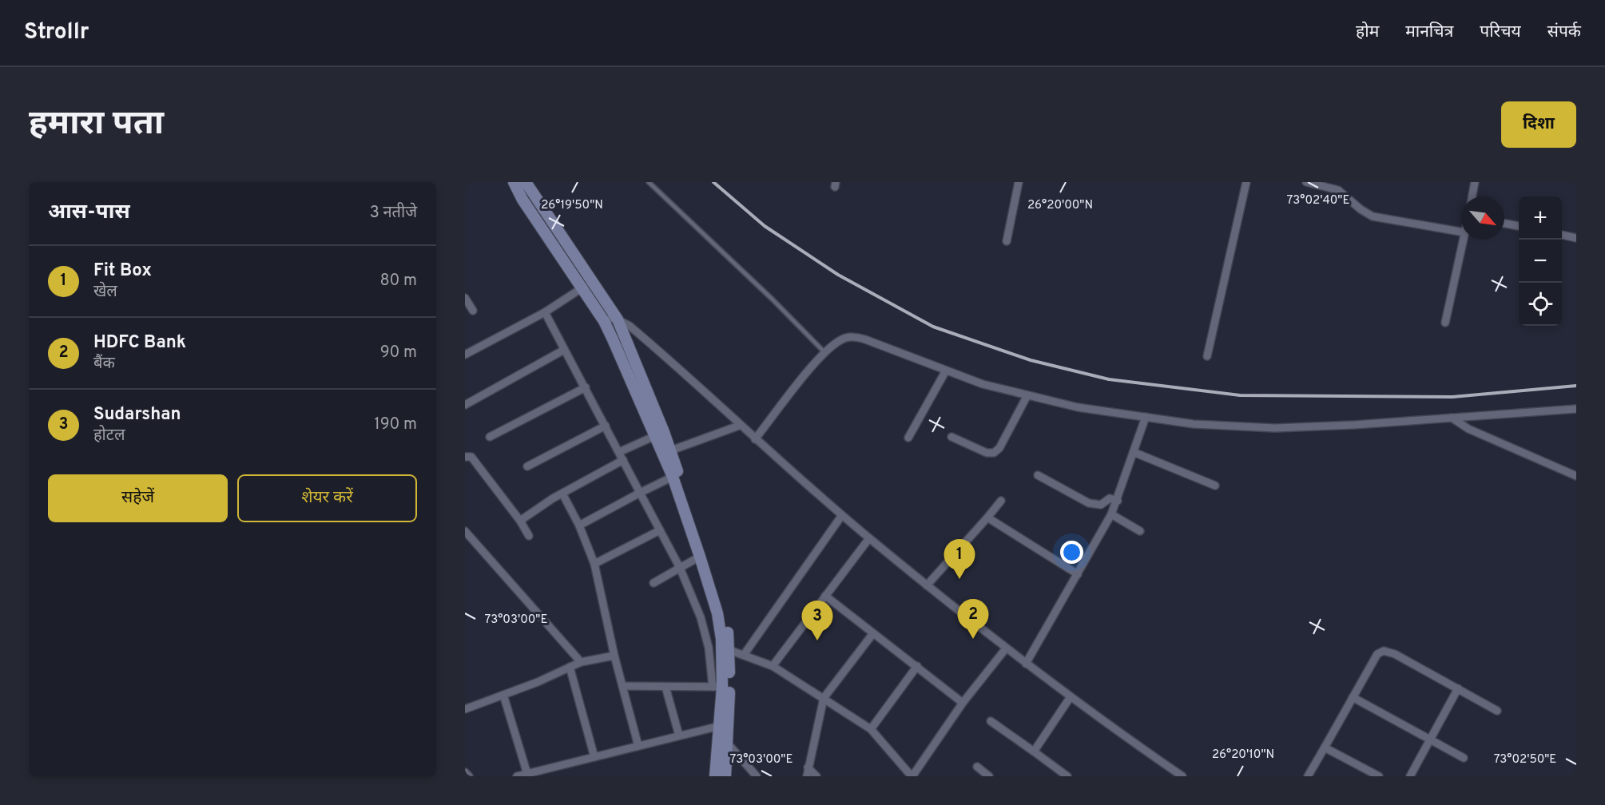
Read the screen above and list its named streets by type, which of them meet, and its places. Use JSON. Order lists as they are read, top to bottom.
{
  "north": "bottom right",
  "page": {
    "header": "Strollr",
    "nav": [
      "होम",
      "मानचित्र",
      "परिचय",
      "संपर्क"
    ],
    "buttons": [
      "दिशा",
      ["सहेजें", "शेयर करें"]
    ],
    "title": "हमारा पता",
    "heading": ["आस-पास", "3 नतीजे"],
    "map_buttons": ["+", "−"],
    "list": [
      {
        "mark": "1",
        "name": "Fit Box",
        "note": "खेल",
        "value": "80 m"
      },
      {
        "mark": "2",
        "name": "HDFC Bank",
        "note": "बैंक",
        "value": "90 m"
      },
      {
        "mark": "3",
        "name": "Sudarshan",
        "note": "होटल",
        "value": "190 m"
      }
    ],
    "pins": ["1", "2", "3"]
  },
  "coordinates": [
    "73°02'40\"E",
    "26°19'50\"N",
    "26°20'00\"N",
    "73°03'00\"E",
    "26°20'10\"N",
    "73°02'50\"E"
  ]
}
